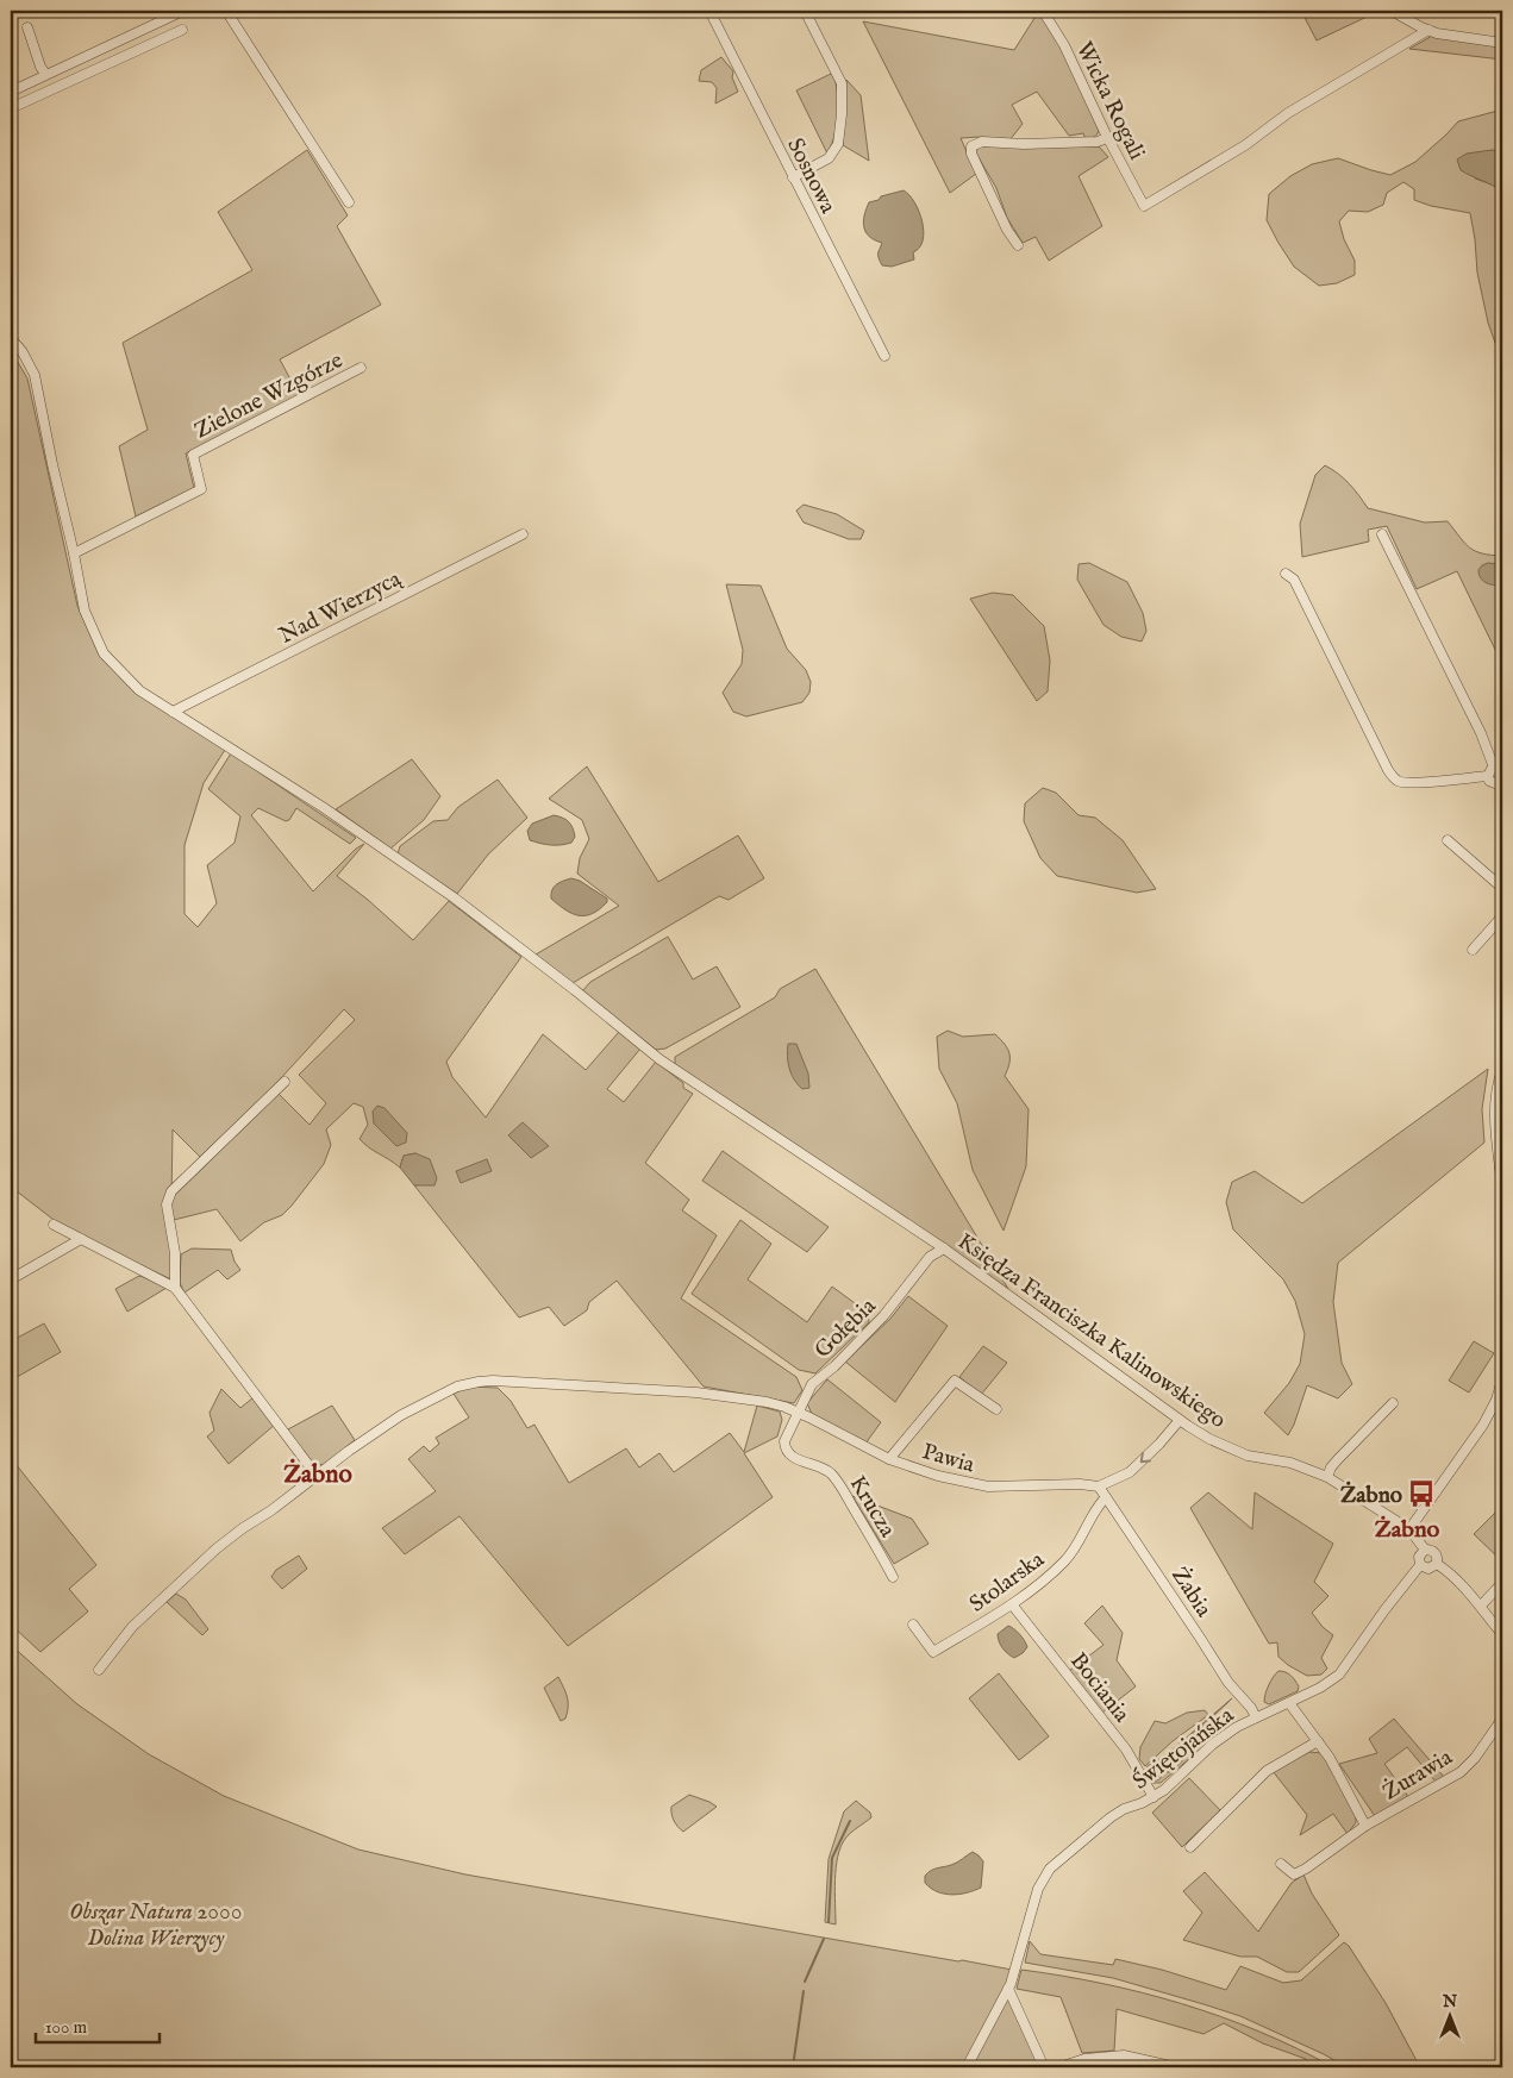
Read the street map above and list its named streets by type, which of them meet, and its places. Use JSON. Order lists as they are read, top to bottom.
{
  "streets": {
    "street": [
      "Wicka Rogali",
      "Sosnowa",
      "Zielone Wzgórze",
      "Nad Wierzycą",
      "Gołębia",
      "Księdza Franciszka Kalinowskiego",
      "Pawia",
      "Krucza",
      "Stolarska",
      "Żabia",
      "Bociania",
      "Świętojańska",
      "Żurawia"
    ]
  },
  "crossings": [
    ["Zielone Wzgórze", "Księdza Franciszka Kalinowskiego"],
    ["Nad Wierzycą", "Księdza Franciszka Kalinowskiego"],
    ["Gołębia", "Księdza Franciszka Kalinowskiego"],
    ["Gołębia", "Pawia"],
    ["Gołębia", "Krucza"],
    ["Księdza Franciszka Kalinowskiego", "Pawia"],
    ["Księdza Franciszka Kalinowskiego", "Świętojańska"],
    ["Pawia", "Krucza"],
    ["Pawia", "Żabia"],
    ["Stolarska", "Żabia"],
    ["Stolarska", "Bociania"],
    ["Żabia", "Świętojańska"],
    ["Bociania", "Świętojańska"],
    ["Świętojańska", "Żurawia"]
  ],
  "districts": ["Żabno", "Żabno"],
  "parks": ["Obszar Natura 2000 Dolina Wierzycy"],
  "places": {
    "bus stop": ["Żabno"]
  },
  "scale_bar": "100 m",
  "north": "top"
}
